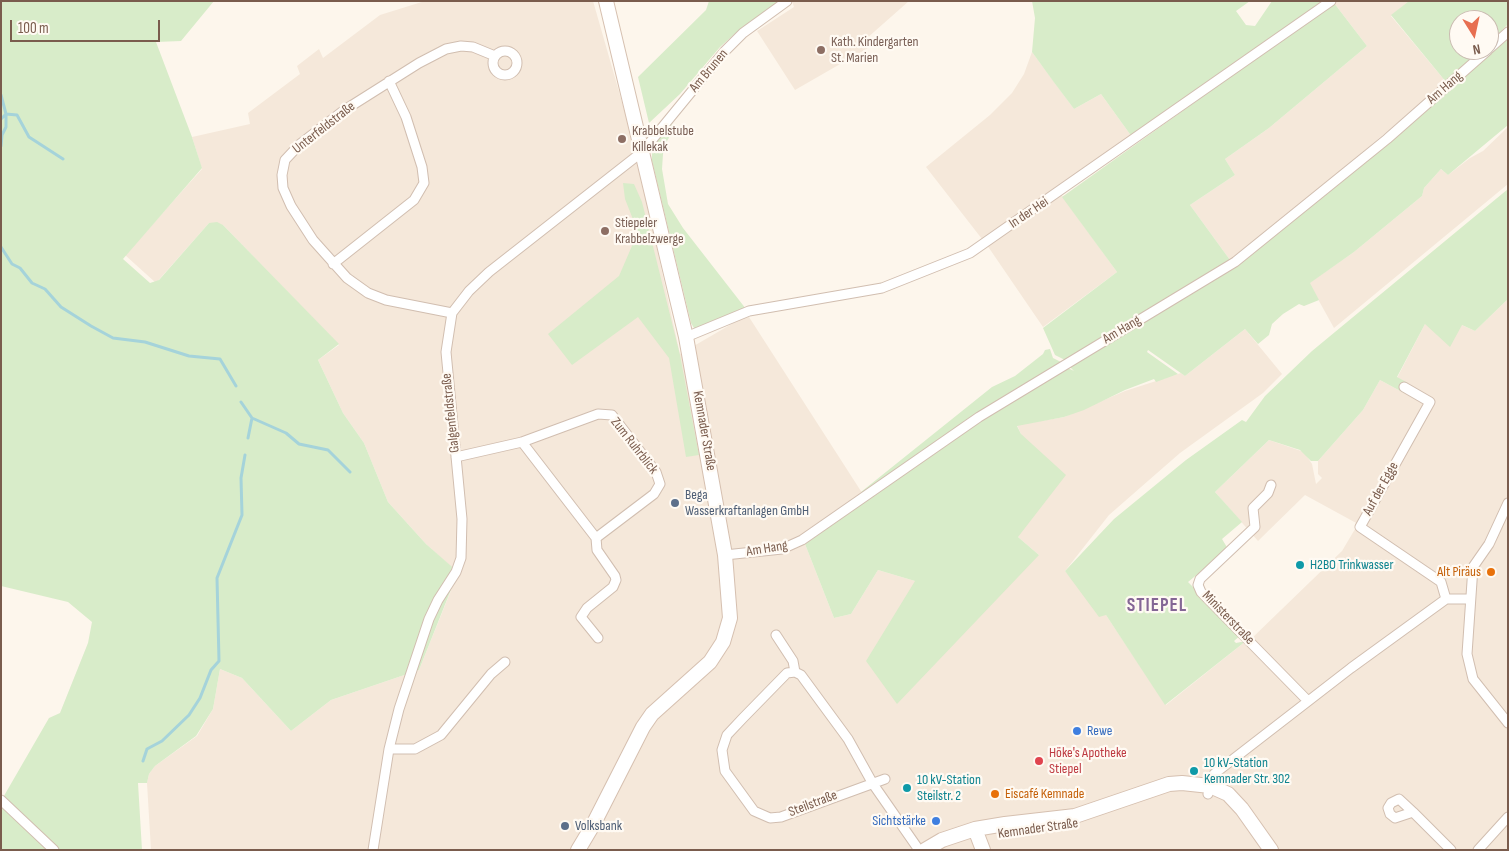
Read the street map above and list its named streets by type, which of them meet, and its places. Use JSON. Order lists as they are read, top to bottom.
{
  "streets": {
    "main road": ["Kemnader Straße"],
    "street": [
      "Am Brunen",
      "Am Hang",
      "Unterfeldstraße",
      "In der Hei",
      "Galgenfeldstraße",
      "Zum Ruhrblick",
      "Auf der Egge",
      "Ministerstraße",
      "Steilstraße"
    ]
  },
  "crossings": [
    ["Am Brunen", "Galgenfeldstraße"],
    ["Am Brunen", "Kemnader Straße"],
    ["Am Hang", "Kemnader Straße"],
    ["Unterfeldstraße", "Galgenfeldstraße"],
    ["In der Hei", "Kemnader Straße"],
    ["Galgenfeldstraße", "Kemnader Straße"],
    ["Galgenfeldstraße", "Zum Ruhrblick"]
  ],
  "districts": ["STIEPEL"],
  "places": [
    "Kath. Kindergarten St. Marien",
    "Krabbelstube Killekak",
    "Stiepeler Krabbelzwerge",
    "Bega Wasserkraftanlagen GmbH",
    "H2BO Trinkwasser",
    "Alt Piräus",
    "Rewe",
    "Höke's Apotheke Stiepel",
    "10 kV-Station Kemnader Str. 302",
    "10 kV-Station Steilstr. 2",
    "Eiscafé Kemnade",
    "Sichtstärke",
    "Volksbank"
  ],
  "scale_bar": "100 m",
  "north": "bottom"
}
